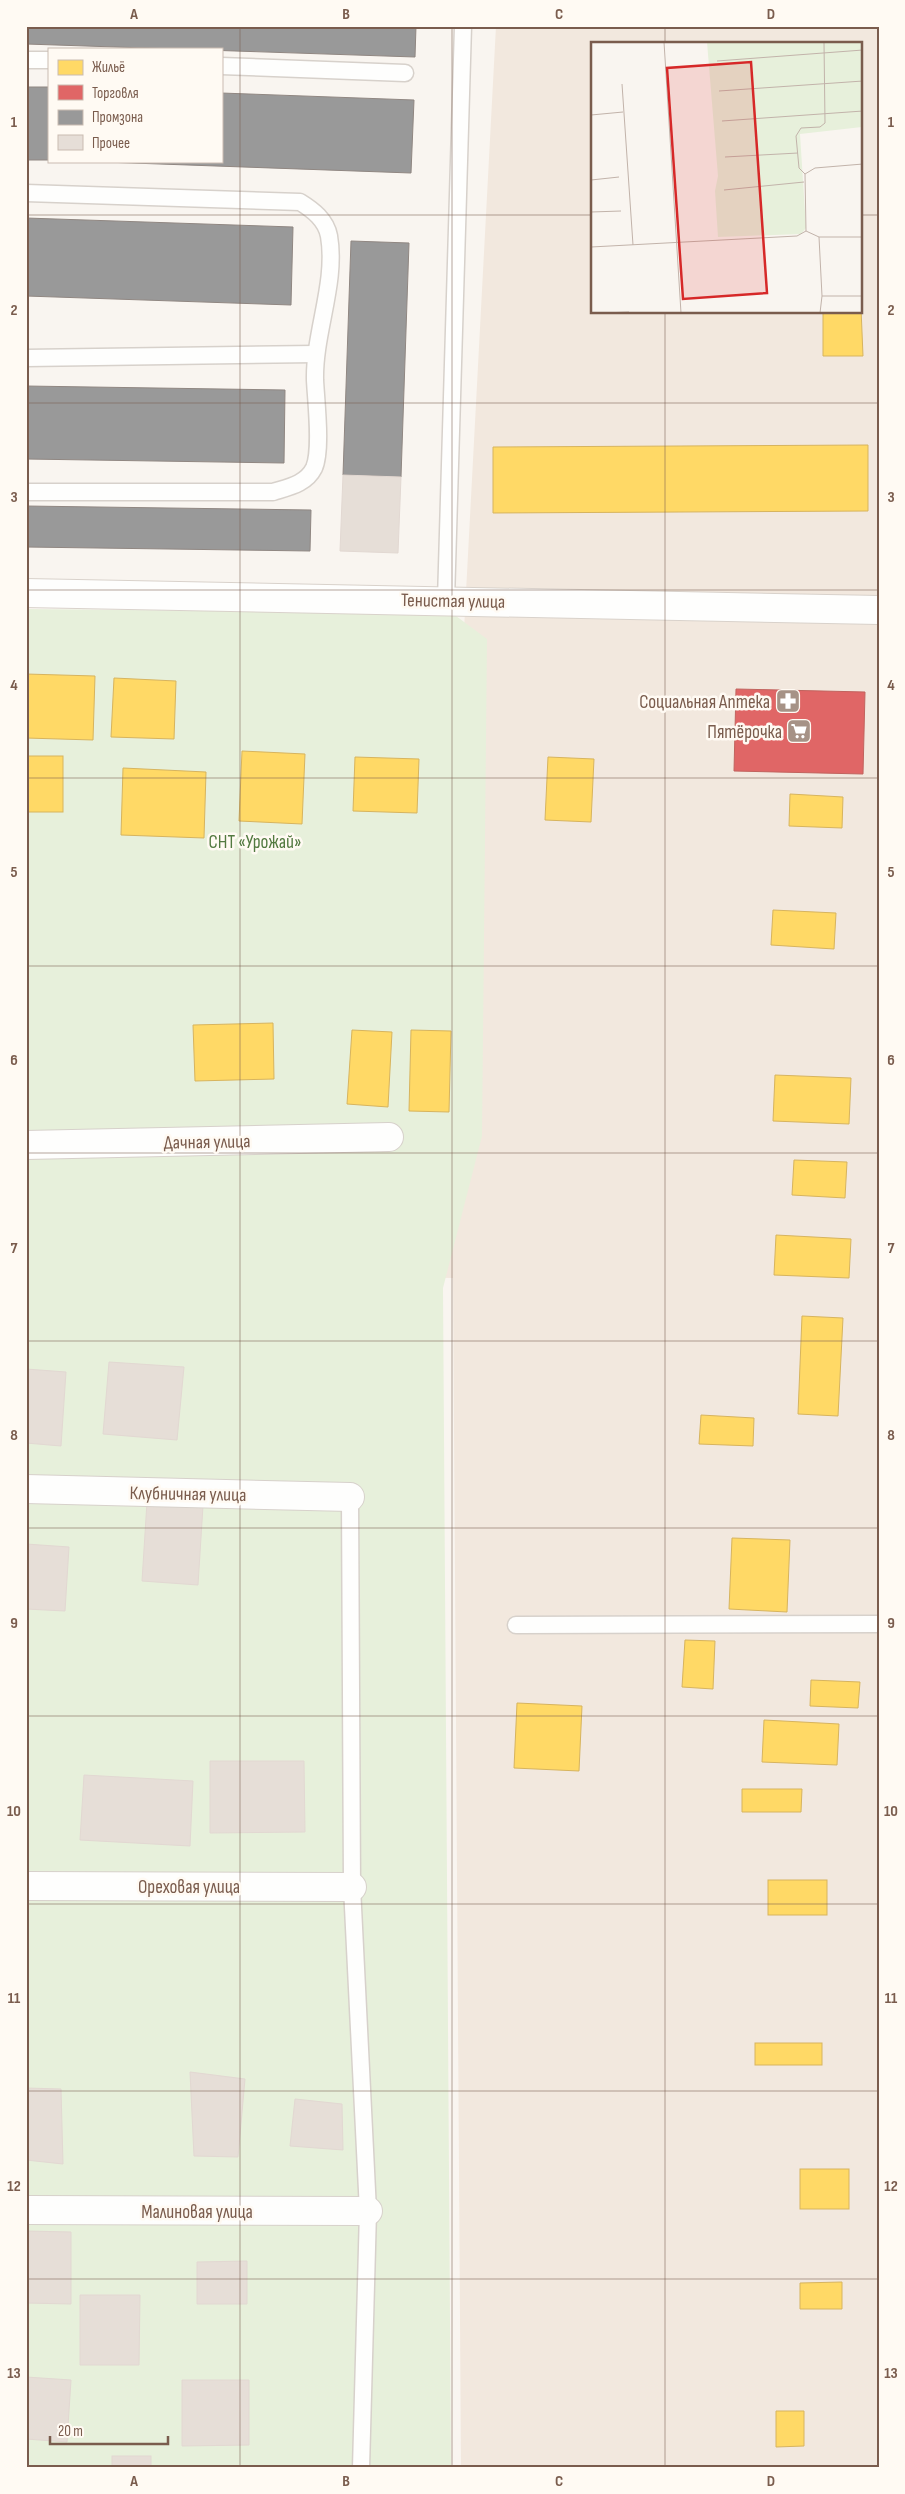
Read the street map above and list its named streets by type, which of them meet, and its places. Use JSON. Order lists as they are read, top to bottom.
{
  "streets": {
    "street": [
      "Тенистая улица",
      "Дачная улица",
      "Клубничная улица",
      "Ореховая улица",
      "Малиновая улица"
    ]
  },
  "parks": ["СНТ «Урожай»"],
  "places": {
    "pharmacy": ["Социальная Аптека"],
    "supermarket": ["Пятёрочка"]
  },
  "legend": [
    "Жильё",
    "Торговля",
    "Промзона",
    "Прочее"
  ],
  "scale_bar": "20 m",
  "grid": {
    "columns": [
      "A",
      "B",
      "C",
      "D"
    ],
    "rows": [
      "1",
      "2",
      "3",
      "4",
      "5",
      "6",
      "7",
      "8",
      "9",
      "10",
      "11",
      "12",
      "13"
    ]
  }
}
